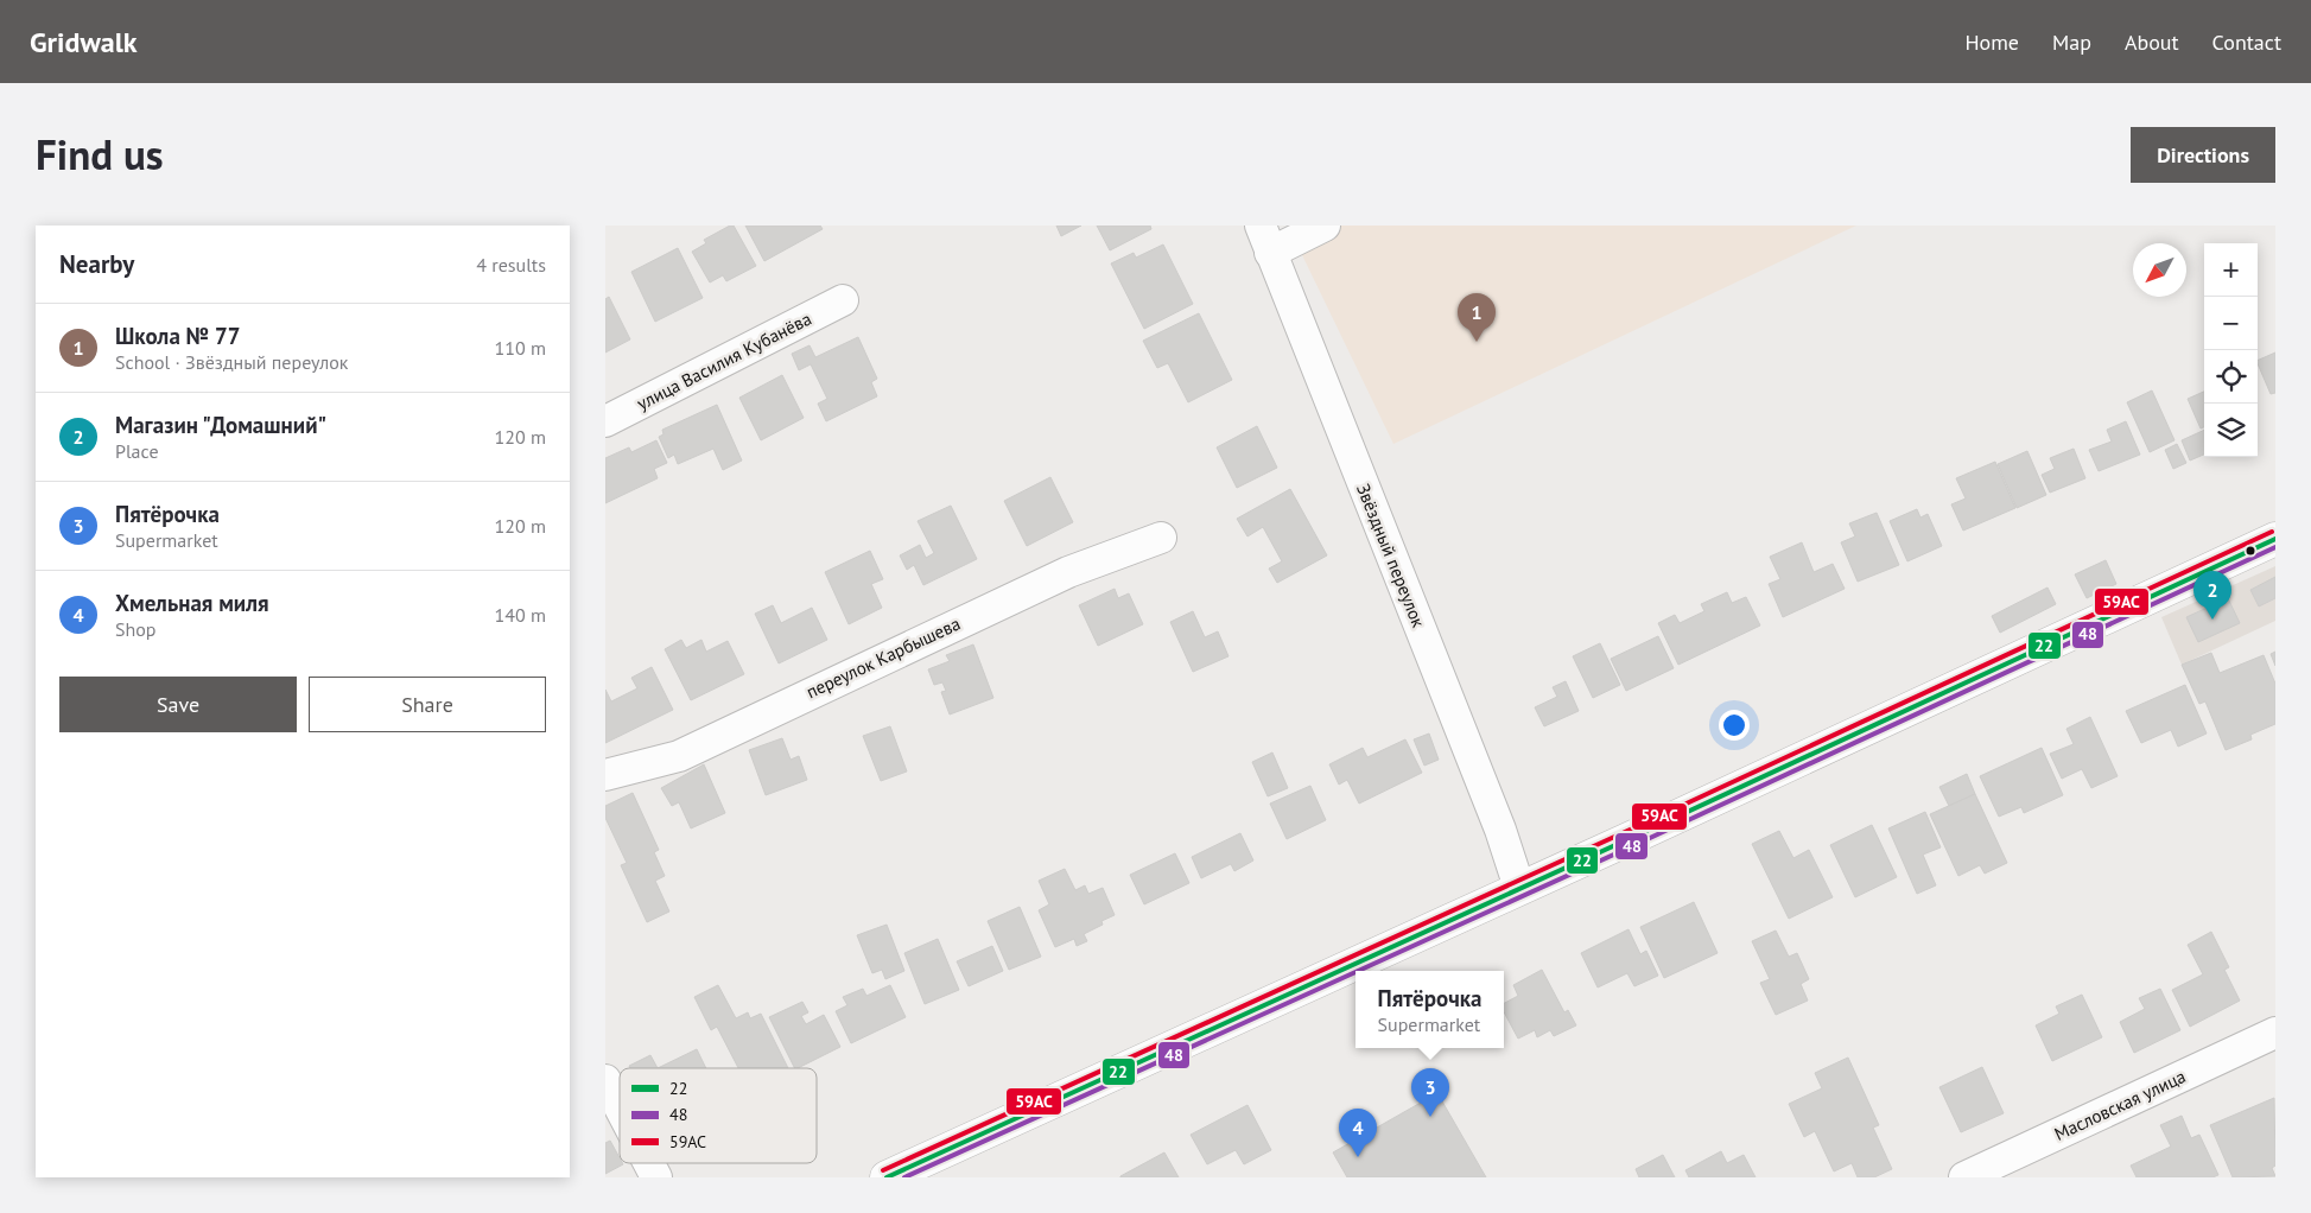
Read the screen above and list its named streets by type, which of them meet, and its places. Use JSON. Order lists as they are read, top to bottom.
{
  "streets": {
    "street": [
      "улица Василия Кубанёва",
      "Звёздный переулок",
      "переулок Карбышева",
      "Масловская улица"
    ]
  },
  "lines": ["transit line 59АС", "transit line 22", "transit line 48"],
  "legend": ["22", "48", "59АС"],
  "north": "bottom left",
  "page": {
    "header": "Gridwalk",
    "nav": [
      "Home",
      "Map",
      "About",
      "Contact"
    ],
    "title": "Find us",
    "buttons": [
      "Directions",
      ["Save", "Share"]
    ],
    "heading": ["Nearby", "4 results"],
    "map_buttons": ["+", "−"],
    "pins": [
      "1",
      "2",
      "3",
      "4"
    ],
    "list": [
      {
        "mark": "1",
        "name": "Школа № 77",
        "note": "School · Звёздный переулок",
        "value": "110 m"
      },
      {
        "mark": "2",
        "name": "Магазин \"Домашний\"",
        "note": "Place",
        "value": "120 m"
      },
      {
        "mark": "3",
        "name": "Пятёрочка",
        "note": "Supermarket",
        "value": "120 m"
      },
      {
        "mark": "4",
        "name": "Хмельная миля",
        "note": "Shop",
        "value": "140 m"
      }
    ],
    "popup": ["Пятёрочка", "Supermarket"]
  }
}
